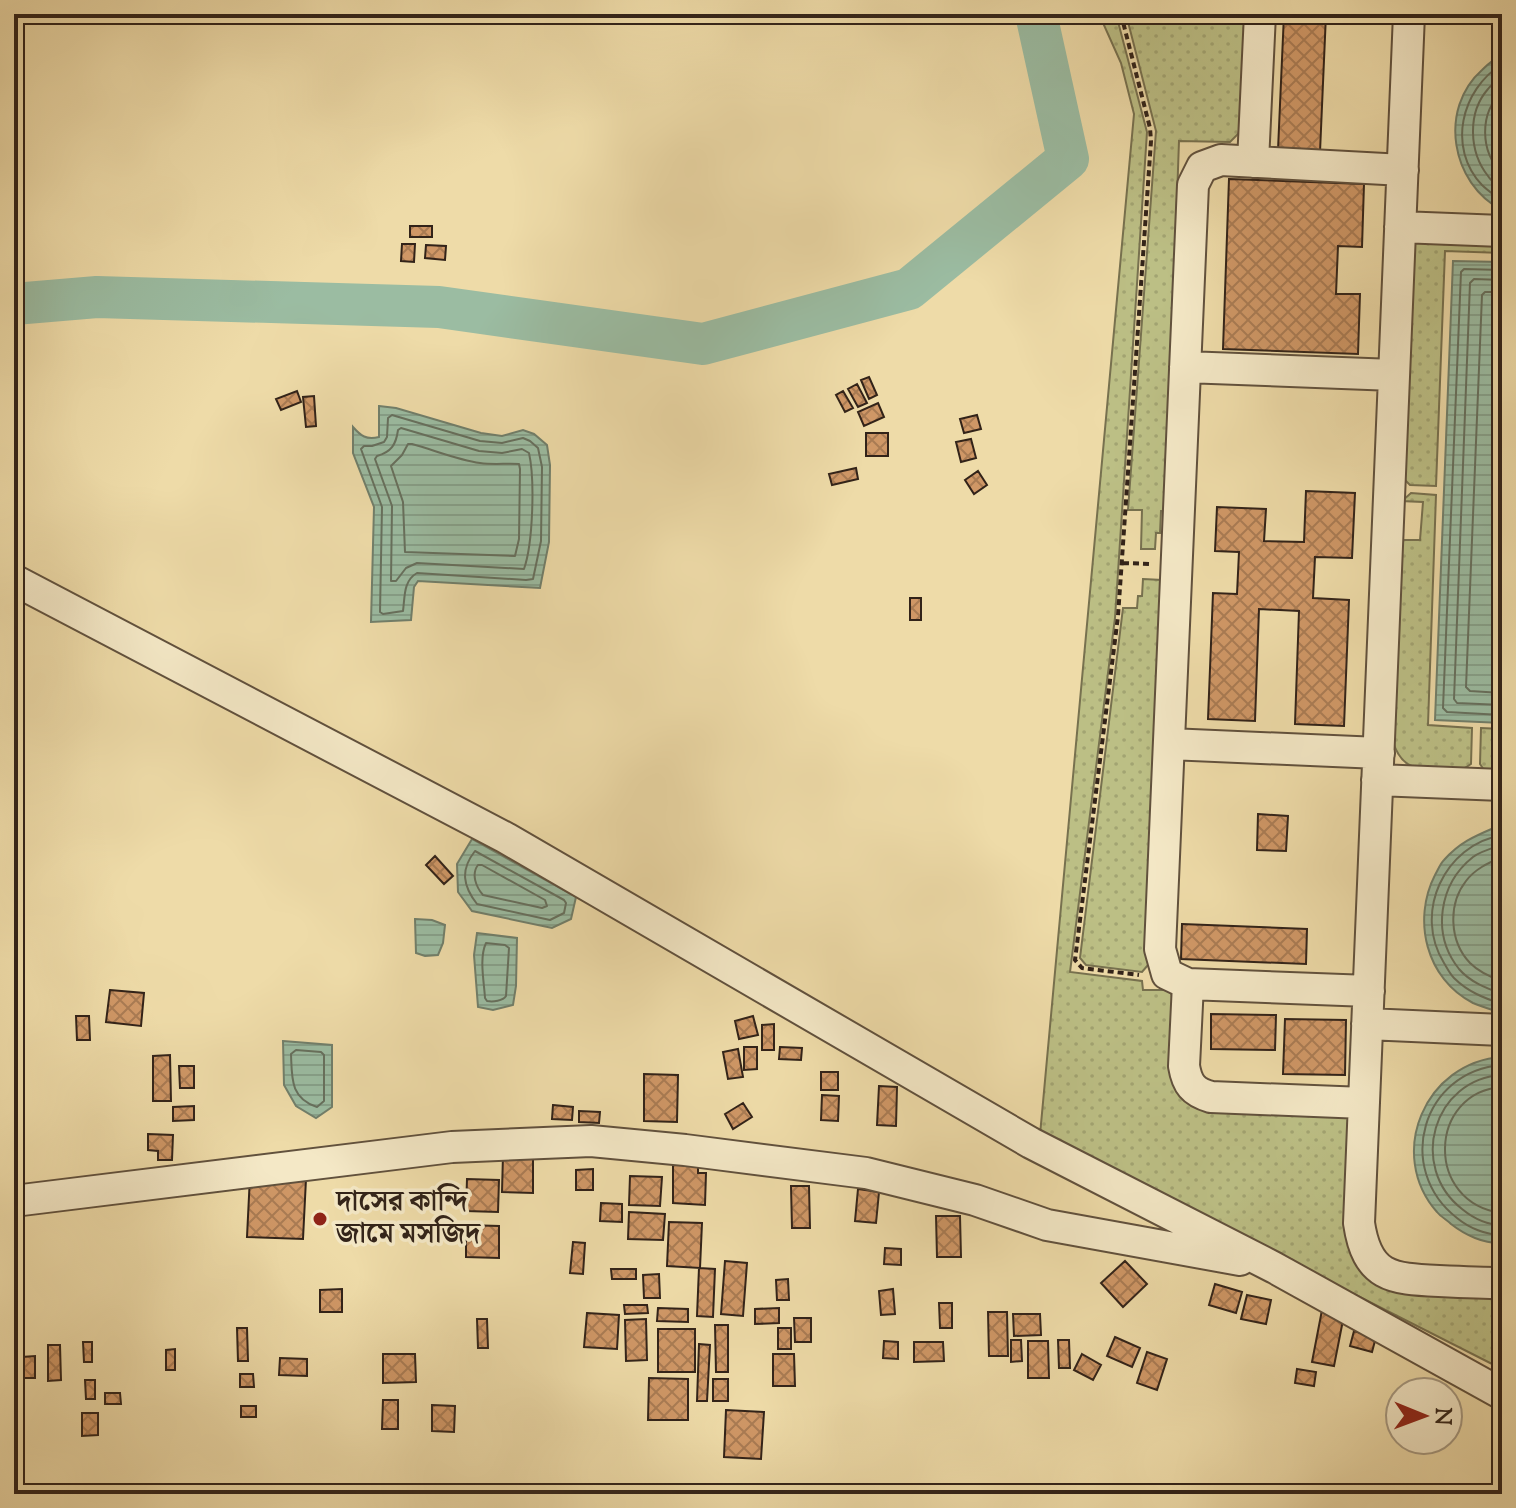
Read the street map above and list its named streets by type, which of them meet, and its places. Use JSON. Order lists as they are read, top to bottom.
{
  "places": ["দাসের কান্দি জামে মসজিদ"],
  "north": "right"
}
